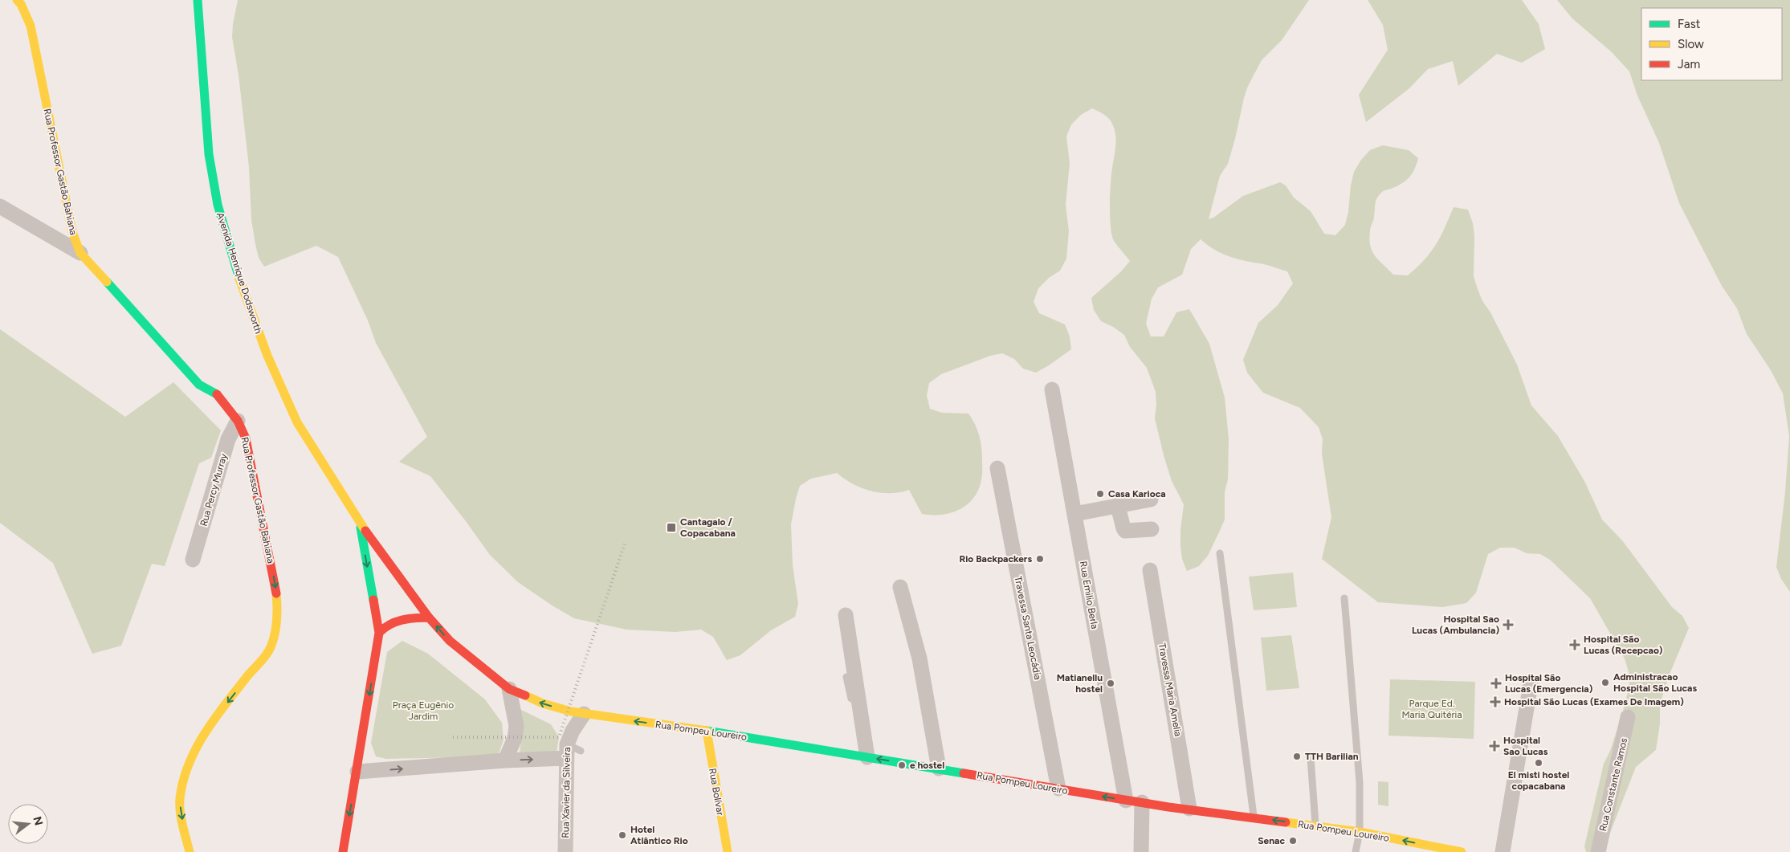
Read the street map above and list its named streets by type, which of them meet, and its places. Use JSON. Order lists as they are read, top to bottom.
{
  "streets": {
    "street": [
      "Rua Professor Gastão Bahiana",
      "Avenida Henrique Dodsworth",
      "Rua Percy Murray",
      "Rua Emilio Berla",
      "Travessa Santa Leocádia",
      "Travessa Maria Amelia",
      "Rua Pompeu Loureiro",
      "Rua Constante Ramos",
      "Rua Bolívar",
      "Rua Xavier da Silveira"
    ]
  },
  "crossings": [
    ["Rua Professor Gastão Bahiana", "Rua Percy Murray"],
    ["Rua Emilio Berla", "Rua Pompeu Loureiro"],
    ["Travessa Santa Leocádia", "Rua Pompeu Loureiro"],
    ["Travessa Maria Amelia", "Rua Pompeu Loureiro"],
    ["Rua Pompeu Loureiro", "Rua Bolívar"],
    ["Rua Pompeu Loureiro", "Rua Xavier da Silveira"]
  ],
  "one_way": ["Rua Professor Gastão Bahiana", "Rua Pompeu Loureiro"],
  "parks": ["Parque Ed. Maria Quitéria", "Praça Eugênio Jardim"],
  "places": {
    "other": [
      "Casa Karioca",
      "Rio Backpackers",
      "Administracao Hospital São Lucas",
      "Matianellu hostel",
      "TTH Barilian",
      "El misti hostel copacabana",
      "e hostel",
      "Hotel Atlântico Rio",
      "Senac"
    ],
    "transit": ["Cantagalo / Copacabana"],
    "health": [
      "Hospital Sao Lucas (Ambulancia)",
      "Hospital São Lucas (Recepcao)",
      "Hospital São Lucas (Emergencia)",
      "Hospital São Lucas (Exames De Imagem)",
      "Hospital Sao Lucas"
    ]
  },
  "legend": ["Fast", "Slow", "Jam"],
  "north": "right"
}
